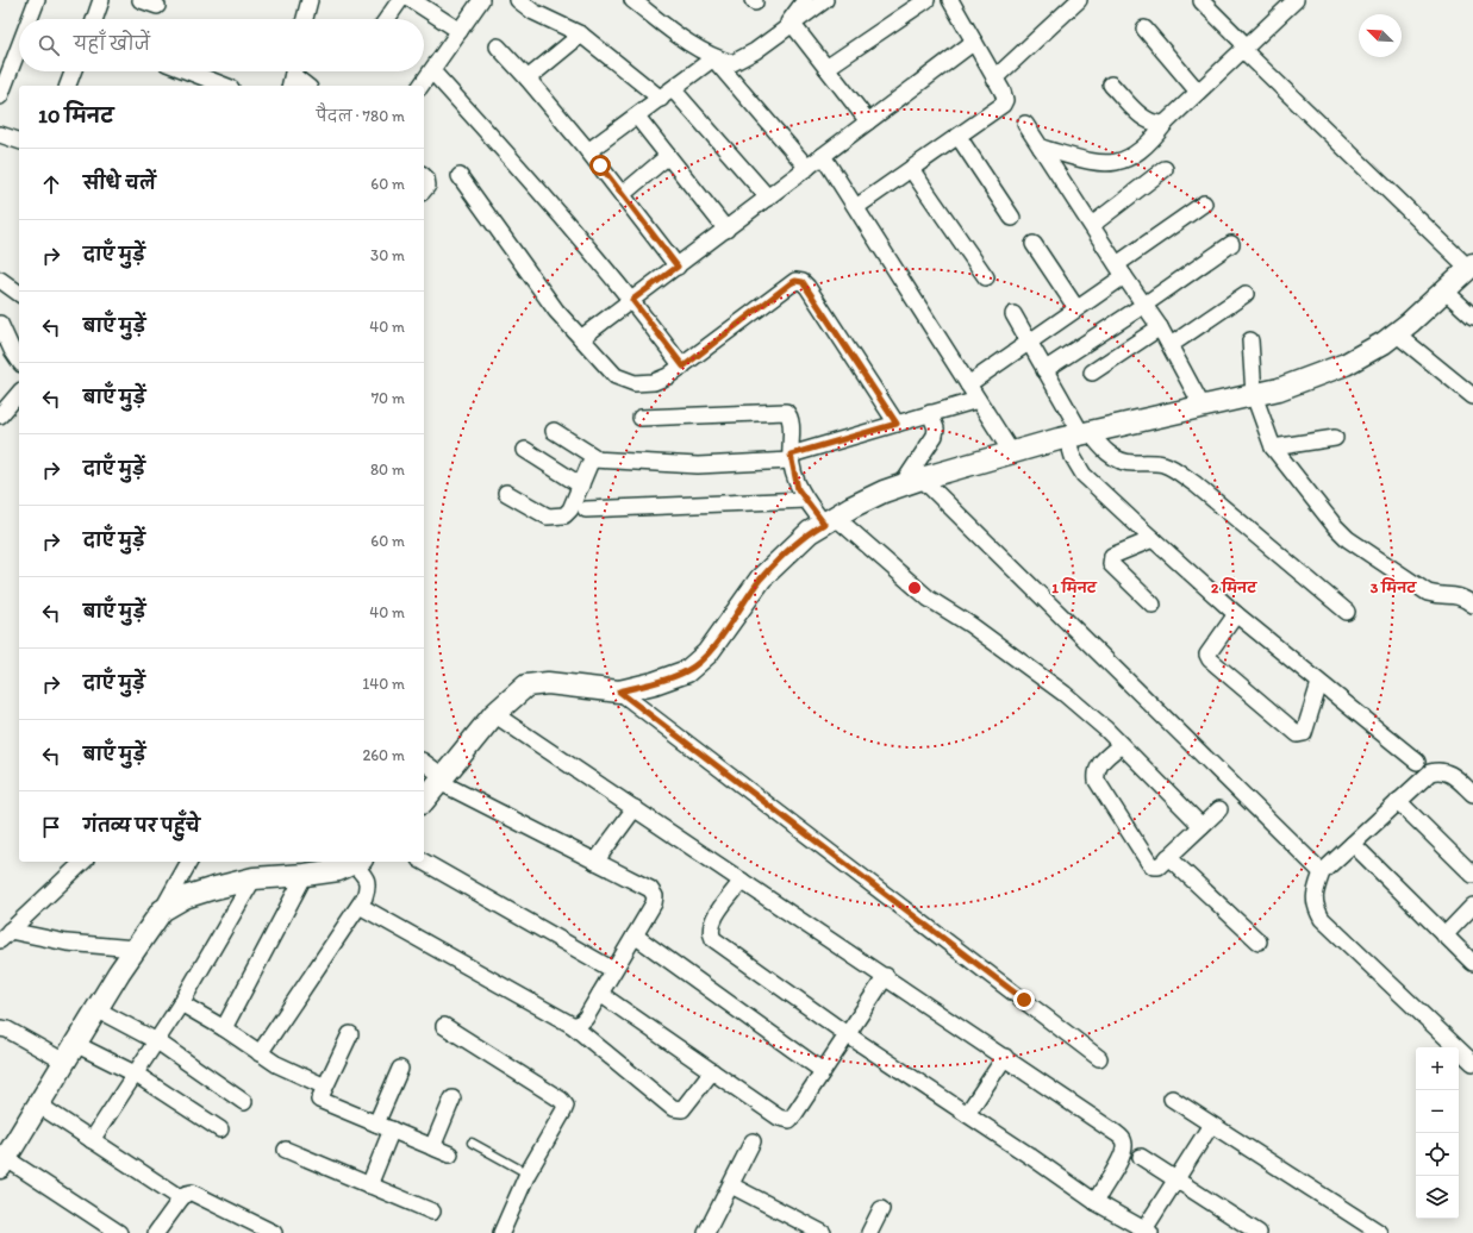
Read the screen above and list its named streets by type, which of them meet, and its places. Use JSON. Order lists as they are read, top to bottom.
{
  "north": "top left",
  "page": {
    "search": "यहाँ खोजें",
    "heading": ["10 मिनट", "पैदल · 780 m"],
    "list": [
      ["सीधे चलें", "60 m"],
      ["दाएँ मुड़ें", "30 m"],
      ["बाएँ मुड़ें", "40 m"],
      ["बाएँ मुड़ें", "70 m"],
      ["दाएँ मुड़ें", "80 m"],
      ["दाएँ मुड़ें", "60 m"],
      ["बाएँ मुड़ें", "40 m"],
      ["दाएँ मुड़ें", "140 m"],
      ["बाएँ मुड़ें", "260 m"],
      "गंतव्य पर पहुँचे"
    ],
    "map_buttons": ["+", "−"]
  },
  "rings": ["1 मिनट", "2 मिनट", "3 मिनट"]
}
